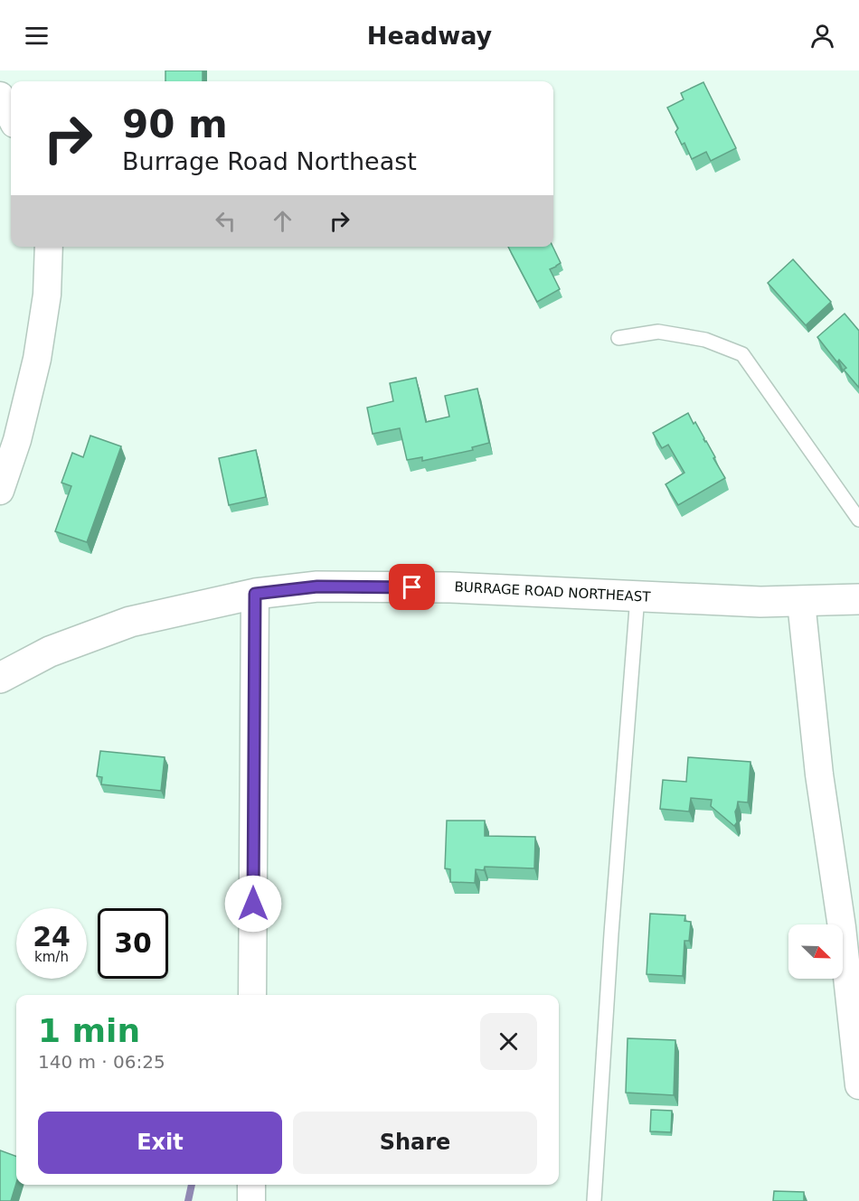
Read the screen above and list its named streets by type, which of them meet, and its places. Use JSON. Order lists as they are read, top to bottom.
{
  "streets": {
    "street": ["BURRAGE ROAD NORTHEAST"]
  },
  "north": "bottom right",
  "page": {
    "header": "Headway",
    "turn": ["90 m", "Burrage Road Northeast"],
    "speed": "24 km/h",
    "limit": "30",
    "heading": ["1 min", "140 m · 06:25"],
    "buttons": ["Exit", "Share"]
  }
}
